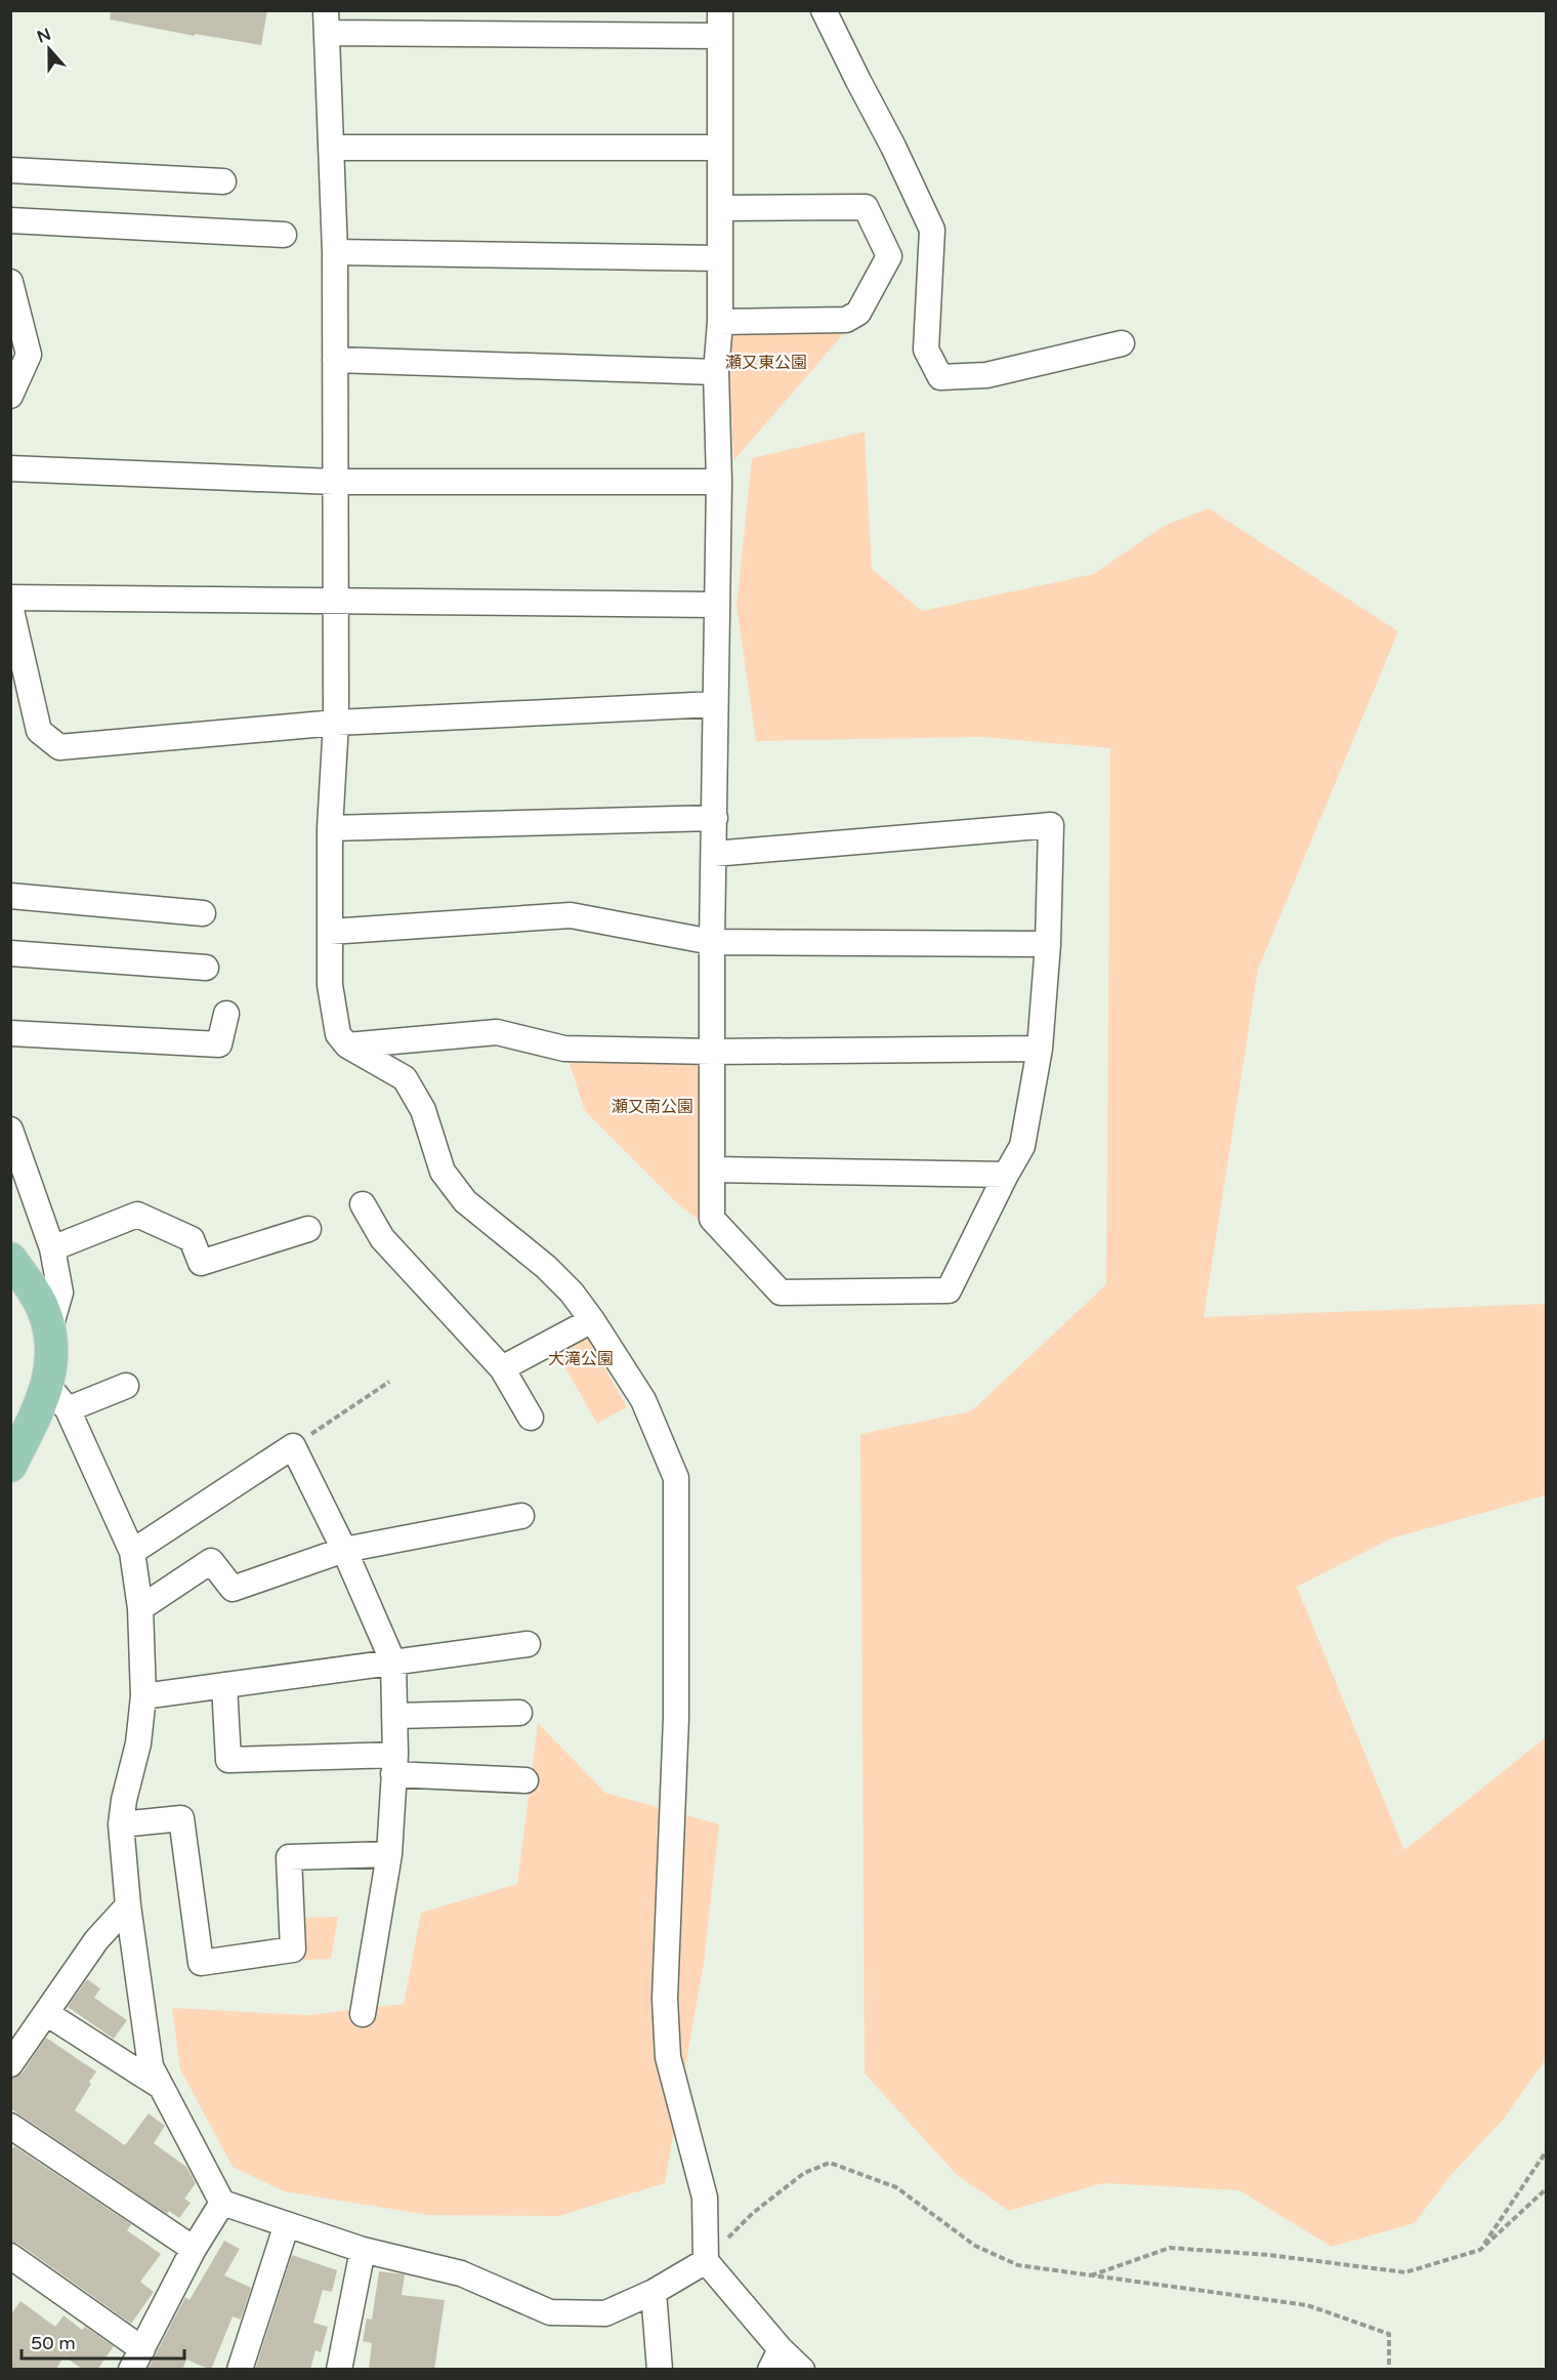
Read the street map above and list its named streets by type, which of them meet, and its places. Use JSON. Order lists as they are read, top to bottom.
{
  "parks": ["瀬又東公園", "瀬又南公園", "大滝公園"],
  "scale_bar": "50 m",
  "north": "top"
}
